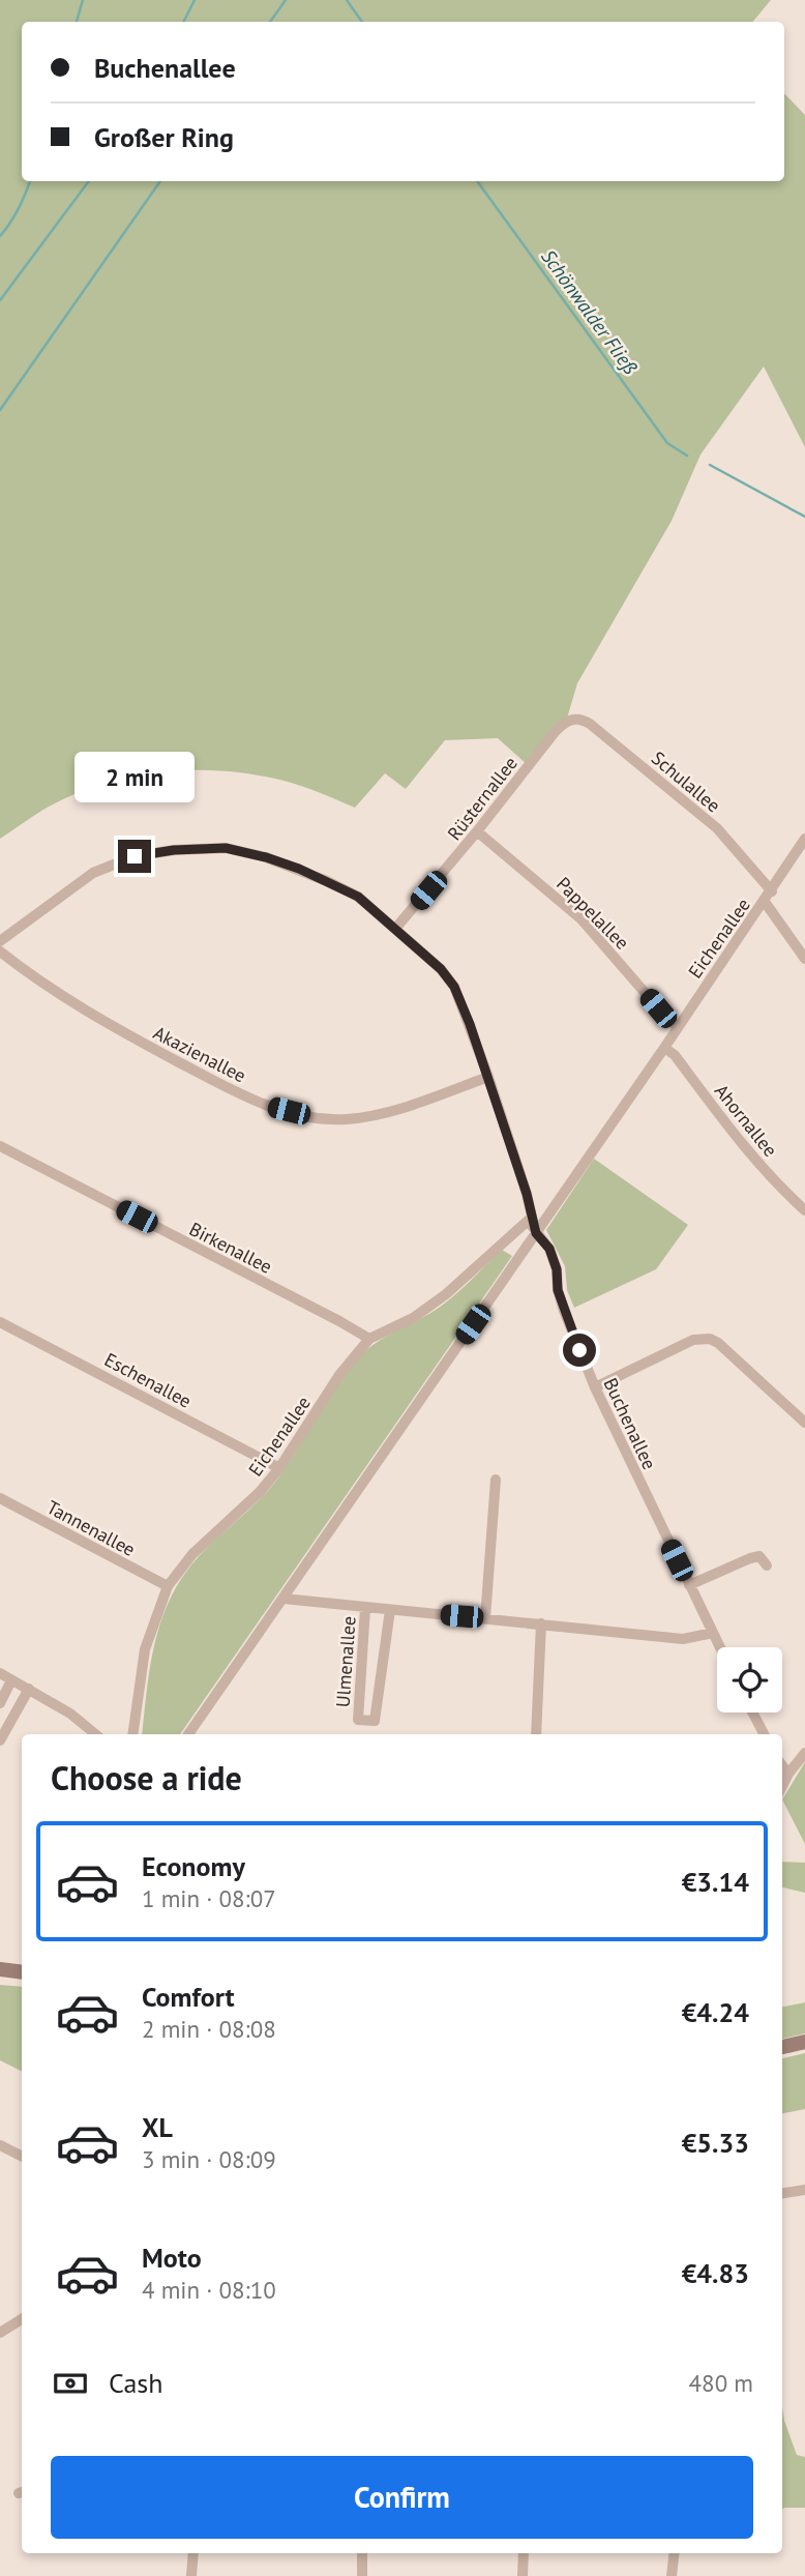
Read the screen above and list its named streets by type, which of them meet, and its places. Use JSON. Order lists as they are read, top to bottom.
{
  "streets": {
    "street": [
      "Schulallee",
      "Rüsternallee",
      "Pappelallee",
      "Eichenallee",
      "Akazienallee",
      "Ahornallee",
      "Birkenallee",
      "Eschenallee",
      "Buchenallee",
      "Tannenallee",
      "Ulmenallee"
    ]
  },
  "crossings": [
    ["Schulallee", "Rüsternallee"],
    ["Schulallee", "Eichenallee"],
    ["Rüsternallee", "Pappelallee"],
    ["Rüsternallee", "Buchenallee"],
    ["Pappelallee", "Eichenallee"],
    ["Eichenallee", "Ahornallee"],
    ["Eichenallee", "Birkenallee"],
    ["Eichenallee", "Eschenallee"],
    ["Eichenallee", "Buchenallee"],
    ["Eichenallee", "Tannenallee"],
    ["Eichenallee", "Ulmenallee"],
    ["Akazienallee", "Buchenallee"],
    ["Buchenallee", "Ulmenallee"]
  ],
  "water": ["Schönwalder Fließ"],
  "page": {
    "banner": ["Buchenallee", "Großer Ring"],
    "bubble": "2 min",
    "heading": "Choose a ride",
    "list": [
      {
        "name": "Economy",
        "note": "1 min · 08:07",
        "value": "€3.14"
      },
      {
        "name": "Comfort",
        "note": "2 min · 08:08",
        "value": "€4.24"
      },
      {
        "name": "XL",
        "note": "3 min · 08:09",
        "value": "€5.33"
      },
      {
        "name": "Moto",
        "note": "4 min · 08:10",
        "value": "€4.83"
      }
    ],
    "pay": ["Cash", "480 m"],
    "buttons": "Confirm"
  }
}
